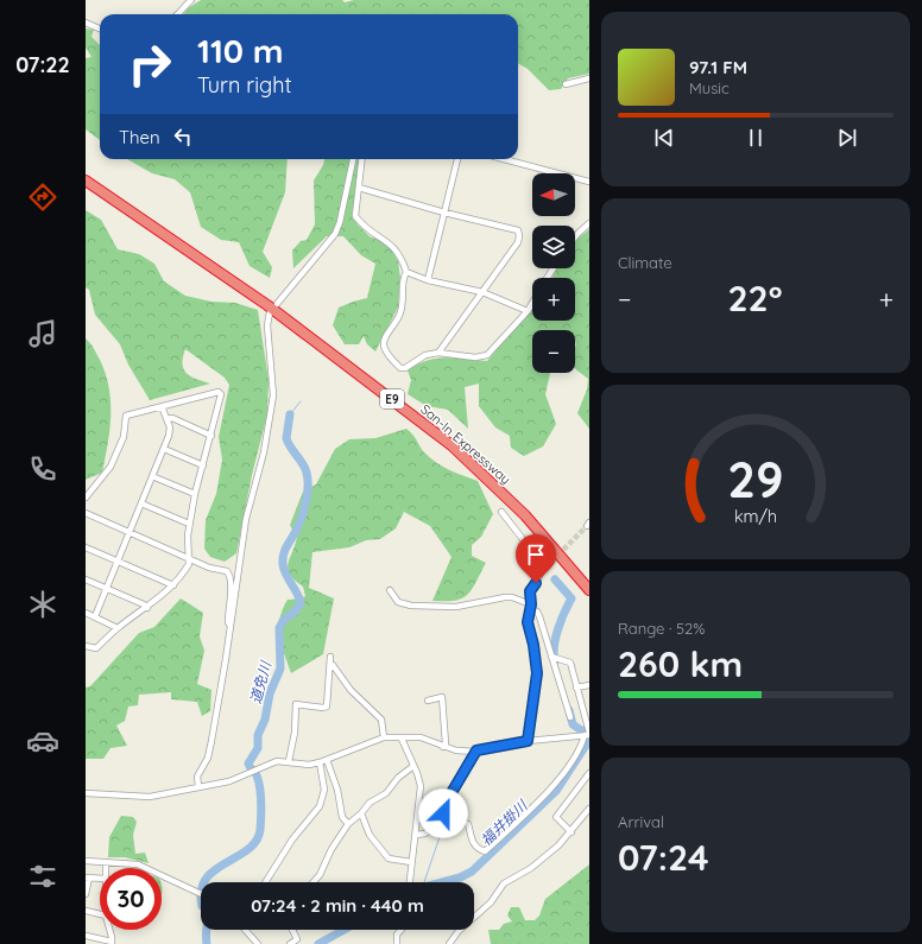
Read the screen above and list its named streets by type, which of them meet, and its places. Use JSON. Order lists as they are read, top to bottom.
{
  "streets": {
    "highway": ["E9", "San-In Expressway"]
  },
  "water": ["道免川", "福井掛川"],
  "north": "left",
  "page": {
    "tabs": "07:22",
    "turn": ["110 m", "Turn right"],
    "song": ["97.1 FM", "Music"],
    "then": "Then",
    "map_buttons": ["+", "−"],
    "tile": [
      "Climate",
      ["Range · 52%", "260 km"],
      ["Arrival", "07:24"]
    ],
    "heat": ["−", "22°", "+"],
    "limit": "30",
    "trip": "07:24 · 2 min · 440 m",
    "gauge": ["29", "km/h"]
  }
}
